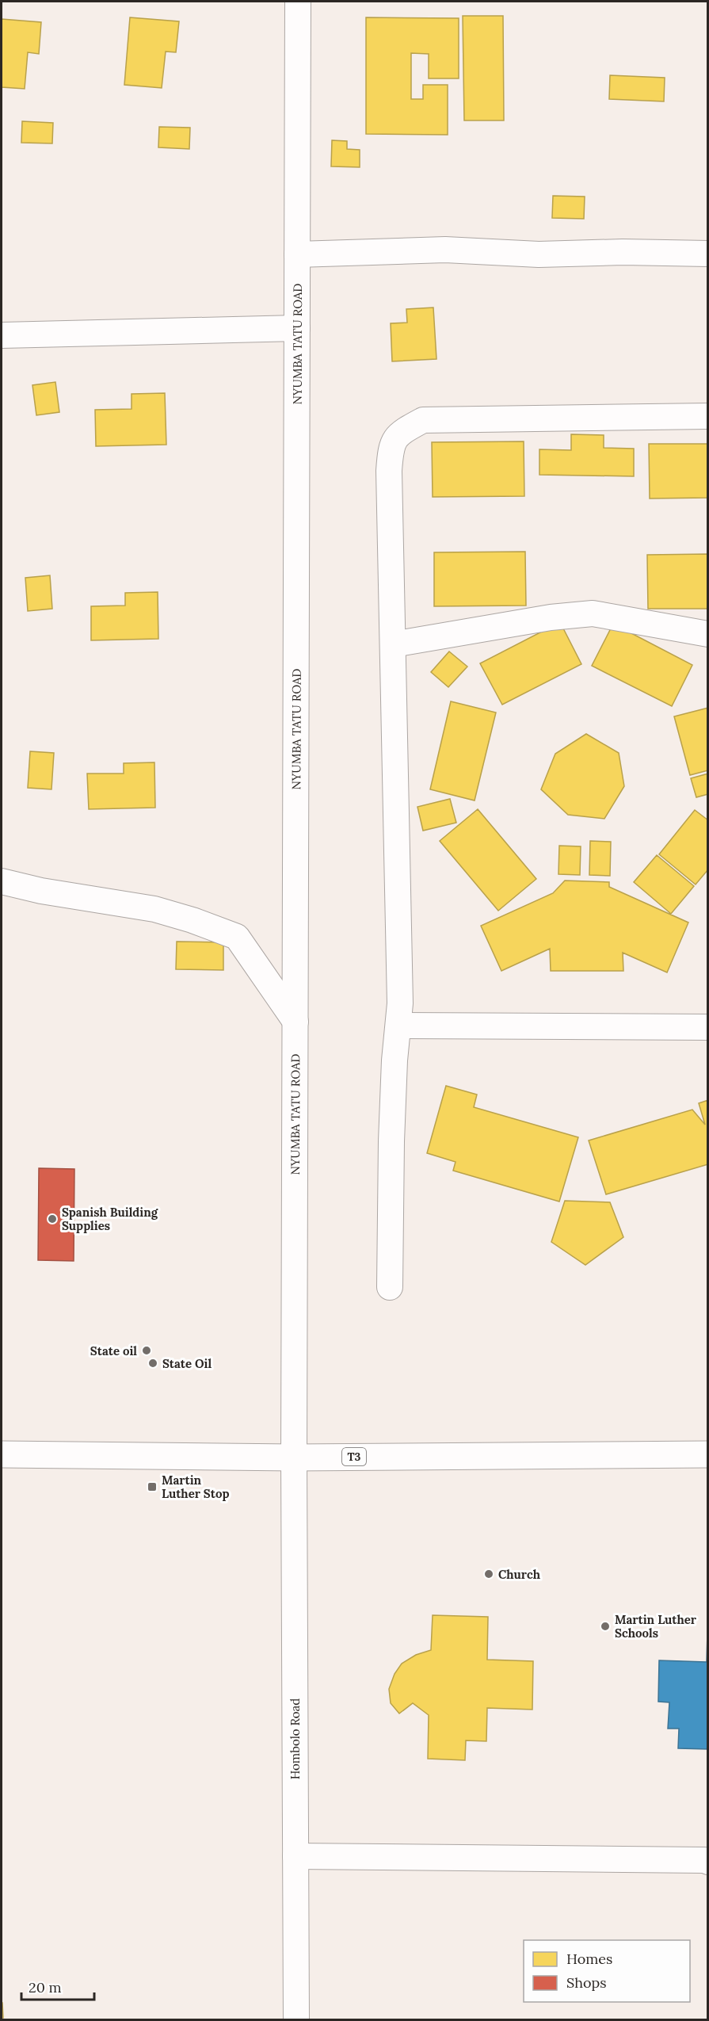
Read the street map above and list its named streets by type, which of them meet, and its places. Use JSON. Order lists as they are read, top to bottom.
{
  "streets": {
    "highway": ["T3"],
    "street": ["NYUMBA TATU ROAD", "Hombolo Road"]
  },
  "crossings": [
    ["NYUMBA TATU ROAD", "T3"],
    ["NYUMBA TATU ROAD", "Hombolo Road"],
    ["T3", "Hombolo Road"]
  ],
  "places": {
    "other": [
      "Spanish Building Supplies",
      "State oil",
      "State Oil",
      "Church",
      "Martin Luther Schools"
    ],
    "transit": ["Martin Luther Stop"]
  },
  "legend": ["Homes", "Shops"],
  "scale_bar": "20 m"
}
